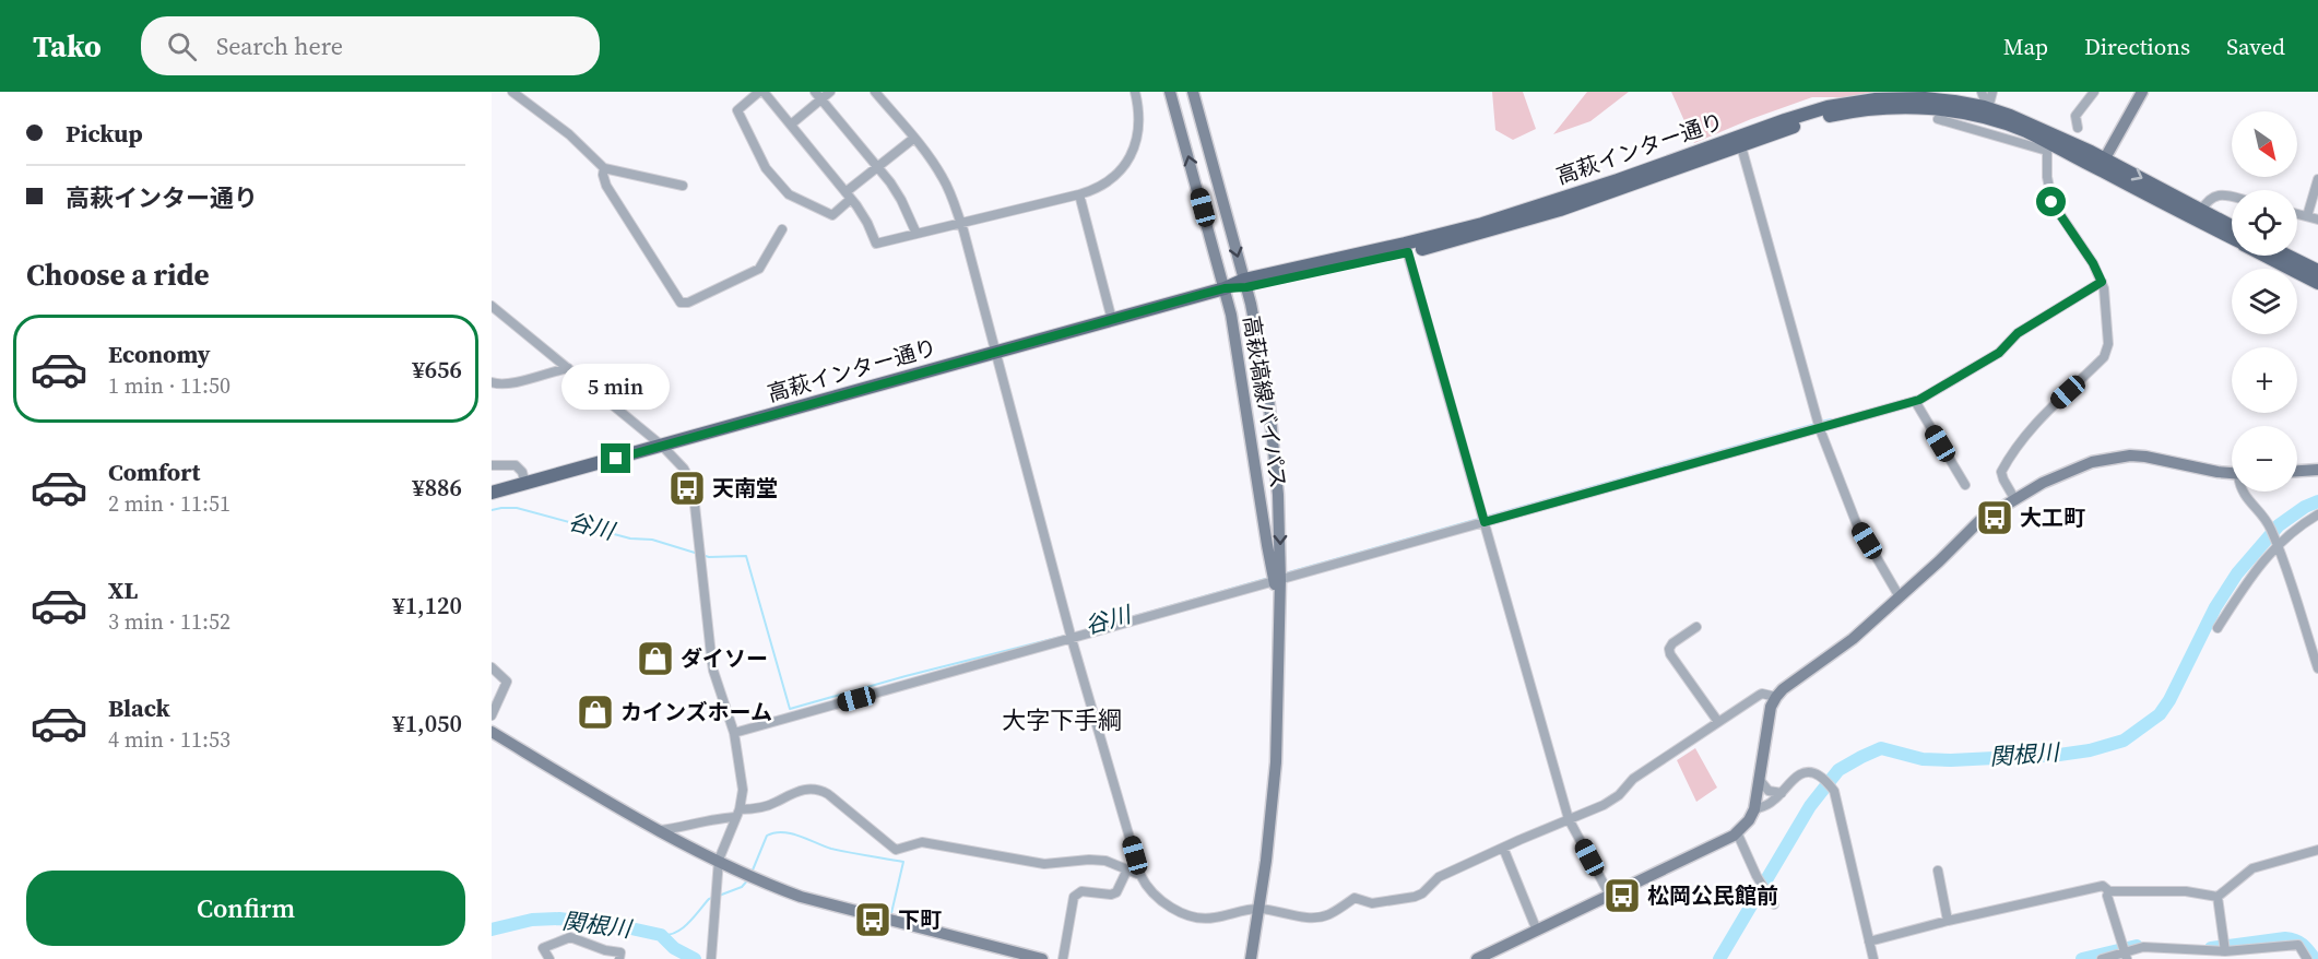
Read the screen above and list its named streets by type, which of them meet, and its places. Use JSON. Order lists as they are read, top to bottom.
{
  "streets": {
    "main road": ["高萩インター通り"],
    "street": ["高萩塙線バイパス"]
  },
  "crossings": [
    ["高萩インター通り", "高萩塙線バイパス"]
  ],
  "districts": ["大字下手綱"],
  "water": ["谷川", "関根川"],
  "places": {
    "bus stop": [
      "天南堂",
      "大工町",
      "松岡公民館前",
      "下町"
    ],
    "shop": ["ダイソー", "カインズホーム"]
  },
  "north": "bottom right",
  "page": {
    "header": "Tako",
    "search": "Search here",
    "nav": ["Map", "Directions", "Saved"],
    "banner": ["Pickup", "高萩インター通り"],
    "map_buttons": ["+", "−"],
    "heading": "Choose a ride",
    "list": [
      {
        "name": "Economy",
        "note": "1 min · 11:50",
        "value": "¥656"
      },
      {
        "name": "Comfort",
        "note": "2 min · 11:51",
        "value": "¥886"
      },
      {
        "name": "XL",
        "note": "3 min · 11:52",
        "value": "¥1,120"
      },
      {
        "name": "Black",
        "note": "4 min · 11:53",
        "value": "¥1,050"
      }
    ],
    "bubble": "5 min",
    "buttons": "Confirm"
  }
}
